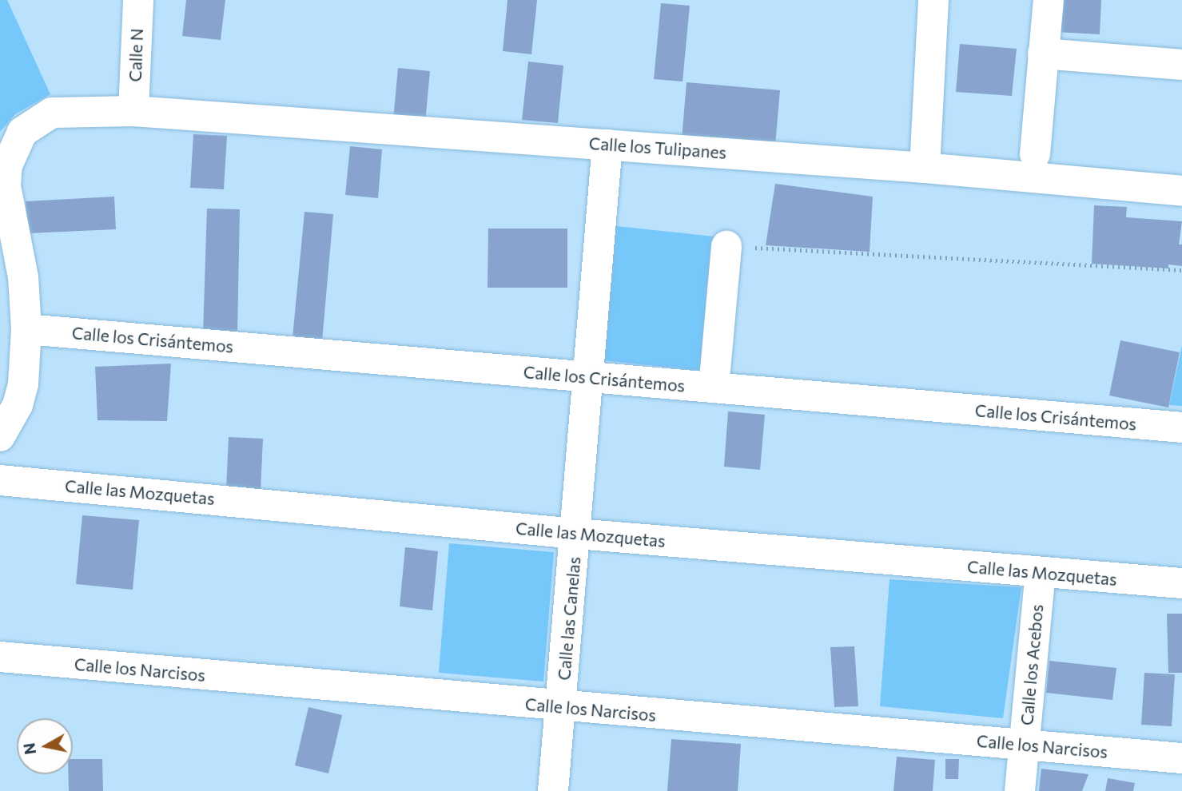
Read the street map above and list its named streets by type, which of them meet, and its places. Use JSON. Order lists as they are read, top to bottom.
{
  "streets": {
    "street": [
      "Calle N",
      "Calle los Tulipanes",
      "Calle los Crisántemos",
      "Calle las Mozquetas",
      "Calle las Canelas",
      "Calle los Acebos",
      "Calle los Narcisos"
    ]
  },
  "crossings": [
    ["Calle N", "Calle los Tulipanes"],
    ["Calle los Tulipanes", "Calle las Canelas"],
    ["Calle los Crisántemos", "Calle las Canelas"],
    ["Calle las Mozquetas", "Calle las Canelas"],
    ["Calle las Mozquetas", "Calle los Acebos"],
    ["Calle las Canelas", "Calle los Narcisos"],
    ["Calle los Acebos", "Calle los Narcisos"]
  ],
  "north": "left"
}
